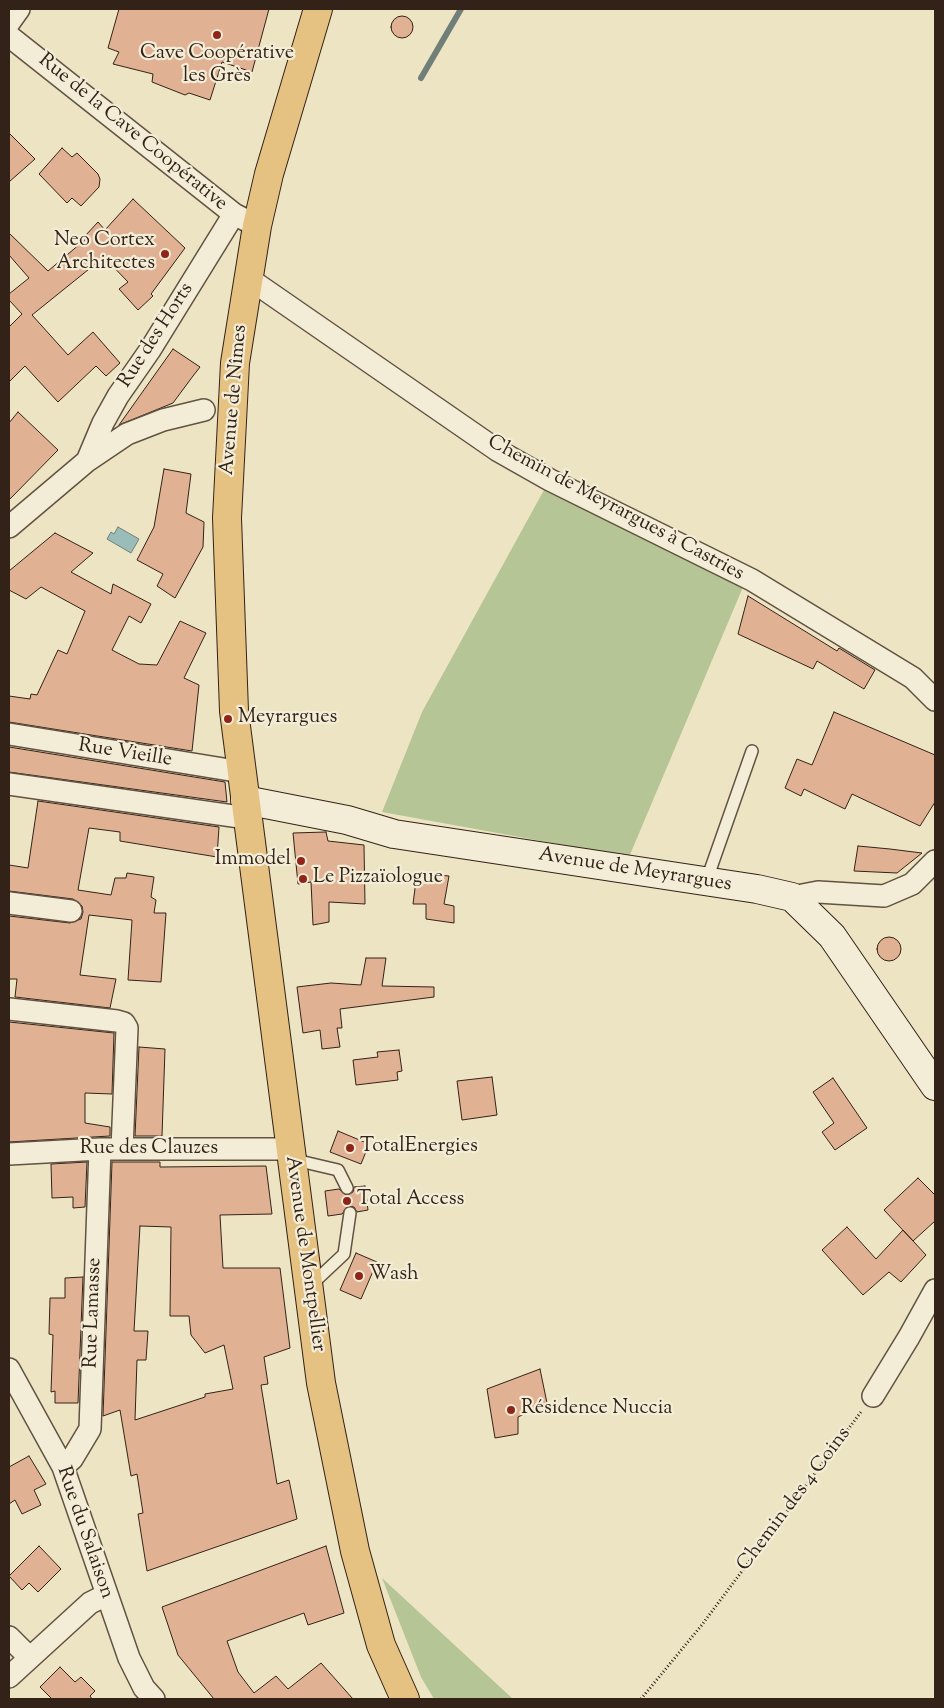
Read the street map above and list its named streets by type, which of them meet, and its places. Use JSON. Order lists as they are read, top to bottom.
{
  "streets": {
    "main road": ["Avenue de Nîmes", "Avenue de Montpellier"],
    "street": [
      "Rue de la Cave Coopérative",
      "Rue des Horts",
      "Chemin de Meyrargues à Castries",
      "Rue Vieille",
      "Avenue de Meyrargues",
      "Rue des Clauzes",
      "Rue Lamasse",
      "Rue du Salaison"
    ],
    "path": ["Chemin des 4 Coins"]
  },
  "crossings": [
    ["Rue de la Cave Coopérative", "Rue des Horts"],
    ["Rue de la Cave Coopérative", "Avenue de Nîmes"],
    ["Rue des Horts", "Avenue de Nîmes"],
    ["Avenue de Nîmes", "Chemin de Meyrargues à Castries"],
    ["Avenue de Nîmes", "Rue Vieille"],
    ["Avenue de Nîmes", "Avenue de Meyrargues"],
    ["Avenue de Nîmes", "Avenue de Montpellier"],
    ["Avenue de Meyrargues", "Avenue de Montpellier"],
    ["Rue des Clauzes", "Avenue de Montpellier"],
    ["Rue des Clauzes", "Rue Lamasse"],
    ["Rue Lamasse", "Rue du Salaison"]
  ],
  "places": [
    "Cave Coopérative les Grès",
    "Neo Cortex Architectes",
    "Meyrargues",
    "Immodel",
    "Le Pizzaïologue",
    "TotalEnergies",
    "Total Access",
    "Wash",
    "Résidence Nuccia"
  ]
}
